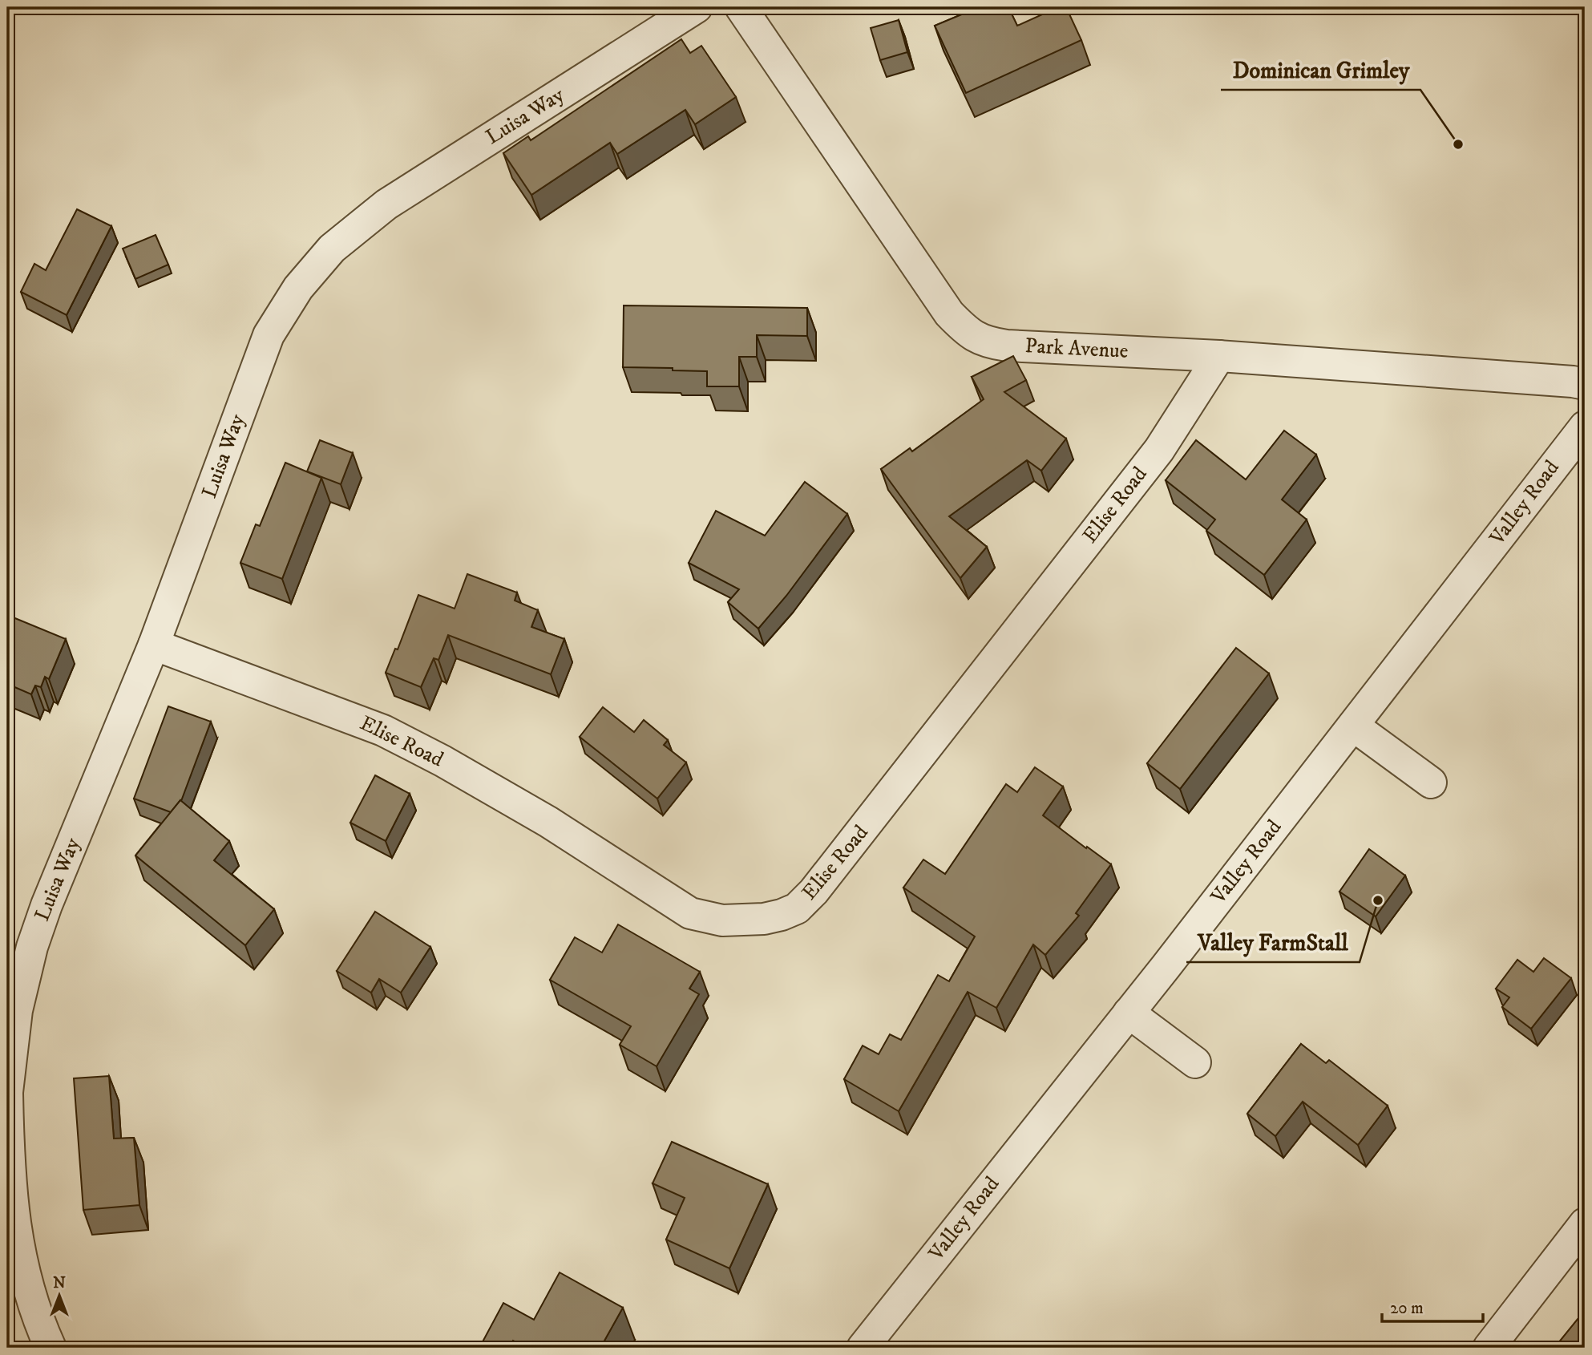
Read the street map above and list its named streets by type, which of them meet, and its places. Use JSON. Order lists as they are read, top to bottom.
{
  "streets": {
    "street": [
      "Luisa Way",
      "Park Avenue",
      "Valley Road",
      "Elise Road"
    ]
  },
  "crossings": [
    ["Luisa Way", "Elise Road"],
    ["Park Avenue", "Elise Road"]
  ],
  "places": ["Dominican Grimley", "Valley FarmStall"],
  "scale_bar": "20 m",
  "north": "top"
}
